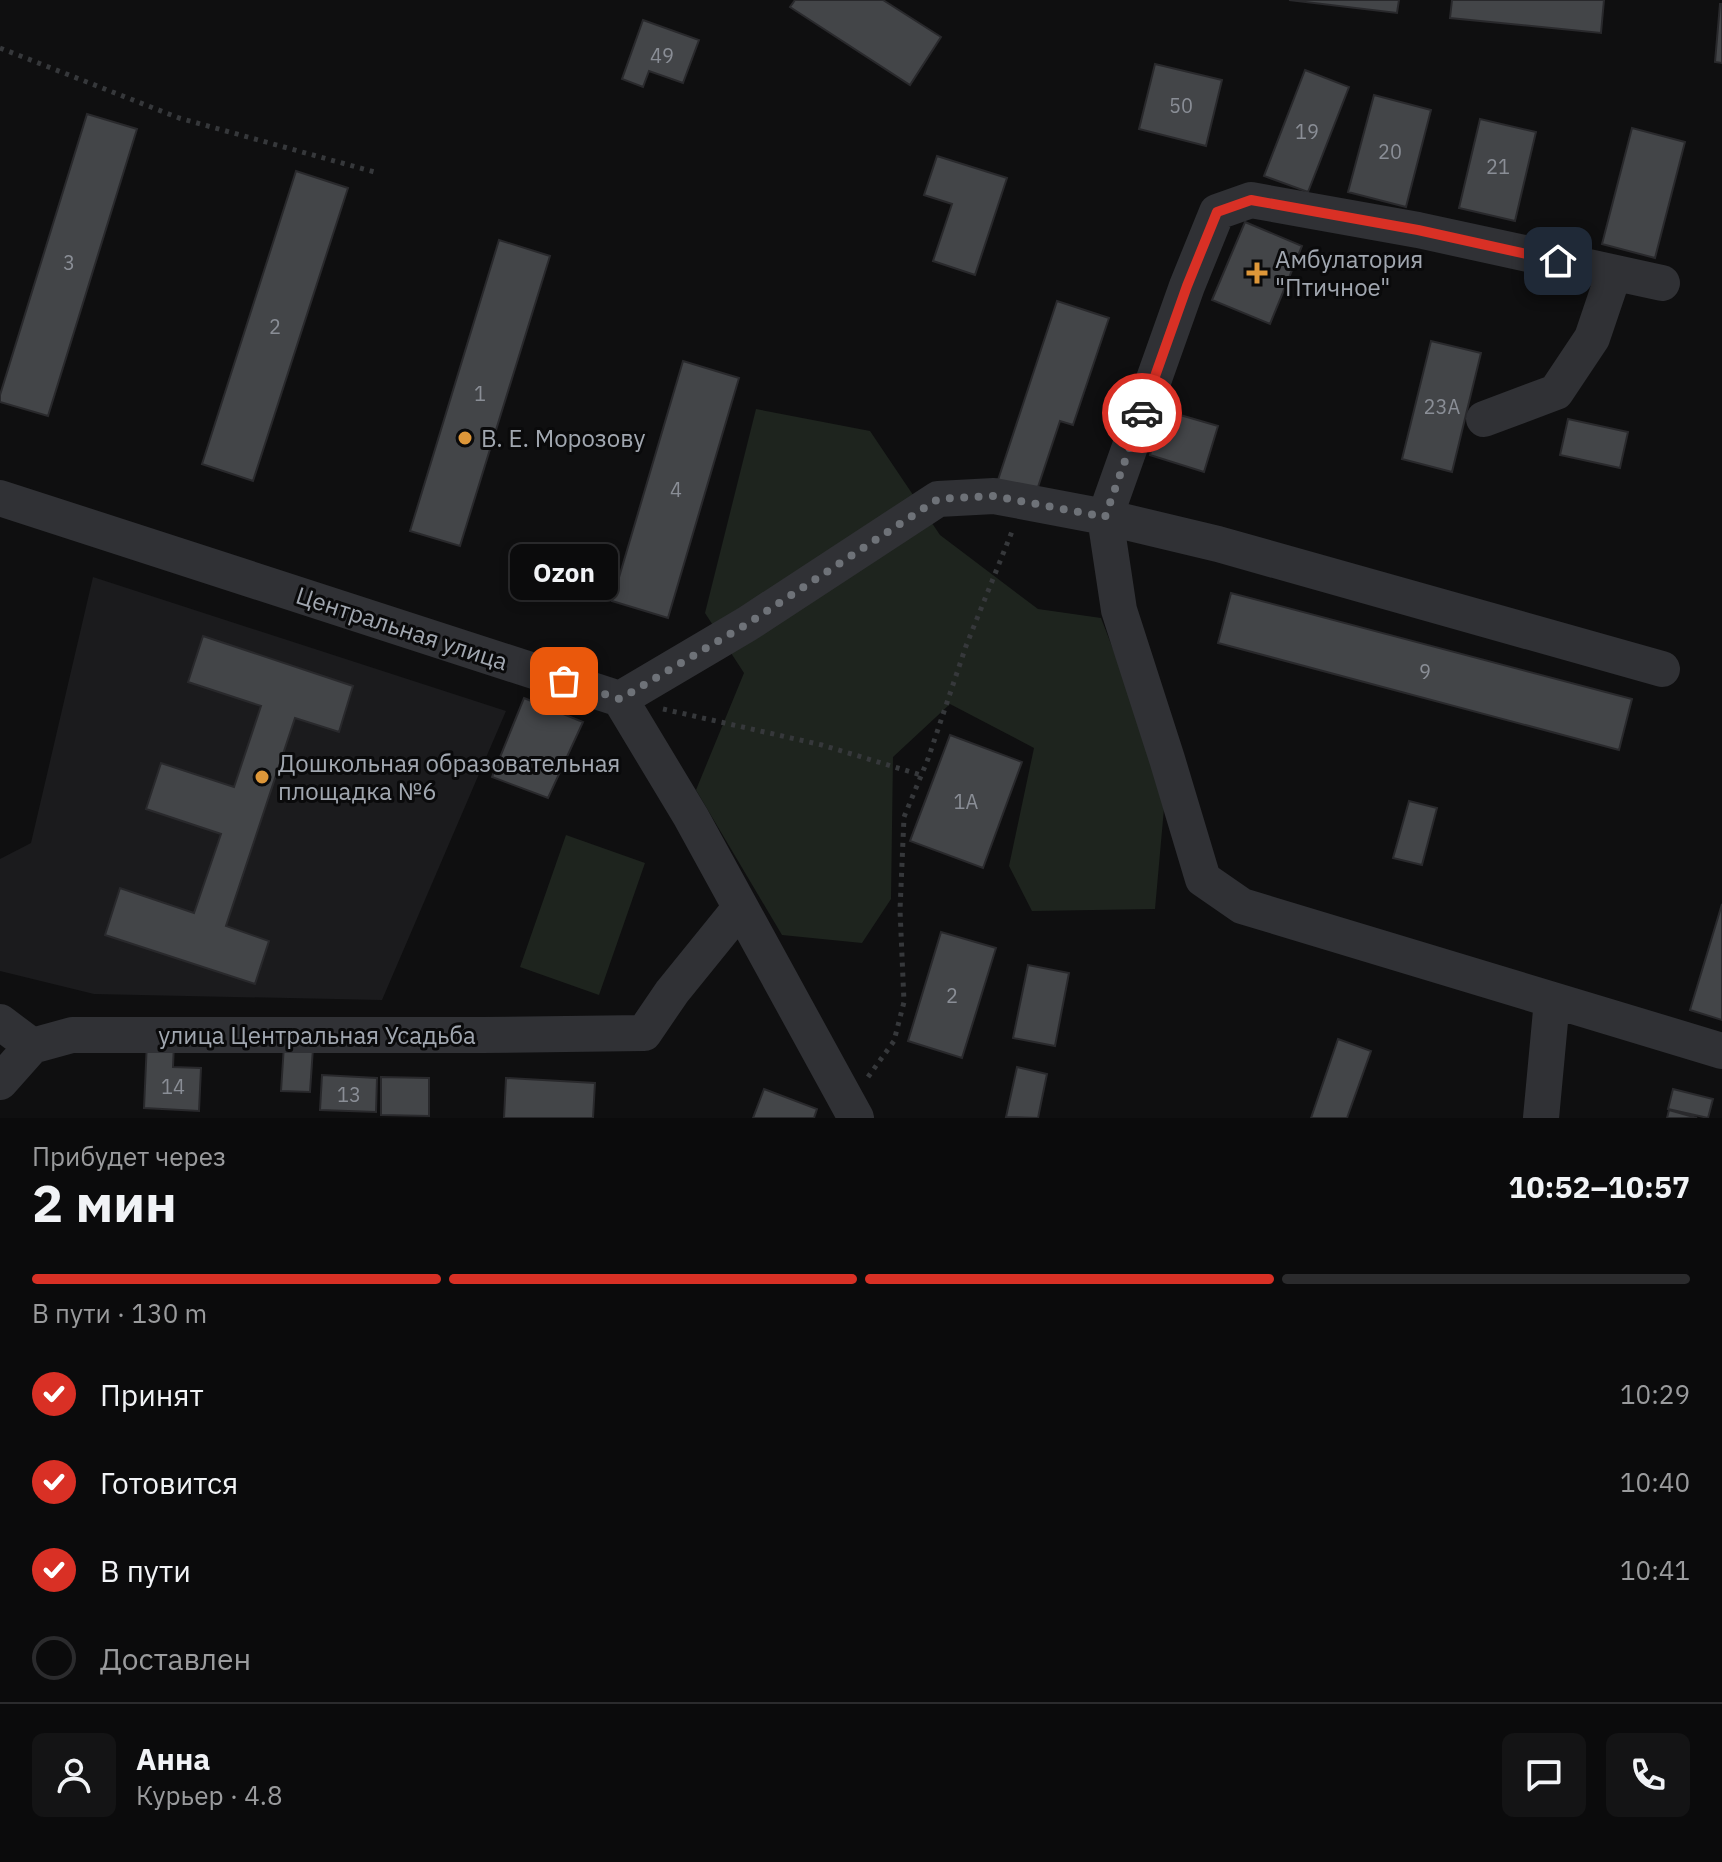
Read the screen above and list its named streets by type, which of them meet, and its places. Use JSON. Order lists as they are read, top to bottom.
{
  "streets": {
    "street": ["Центральная улица", "улица Центральная Усадьба"]
  },
  "places": {
    "health": ["Амбулатория \"Птичное\""],
    "other": ["В. Е. Морозову", "Ozon", "Дошкольная образовательная площадка №6"]
  },
  "house_numbers": [
    "49",
    "50",
    "19",
    "20",
    "21",
    "3",
    "2",
    "1",
    "23А",
    "4",
    "9",
    "1А",
    "2",
    "14",
    "13"
  ],
  "page": {
    "bubble": "Ozon",
    "heading": ["2 мин", "Прибудет через", "10:52–10:57"],
    "panel": ["Анна", "Курьер · 4.8"],
    "bar": "В пути · 130 m",
    "list": [
      ["Принят", "10:29"],
      ["Готовится", "10:40"],
      ["В пути", "10:41"],
      "Доставлен"
    ]
  }
}
